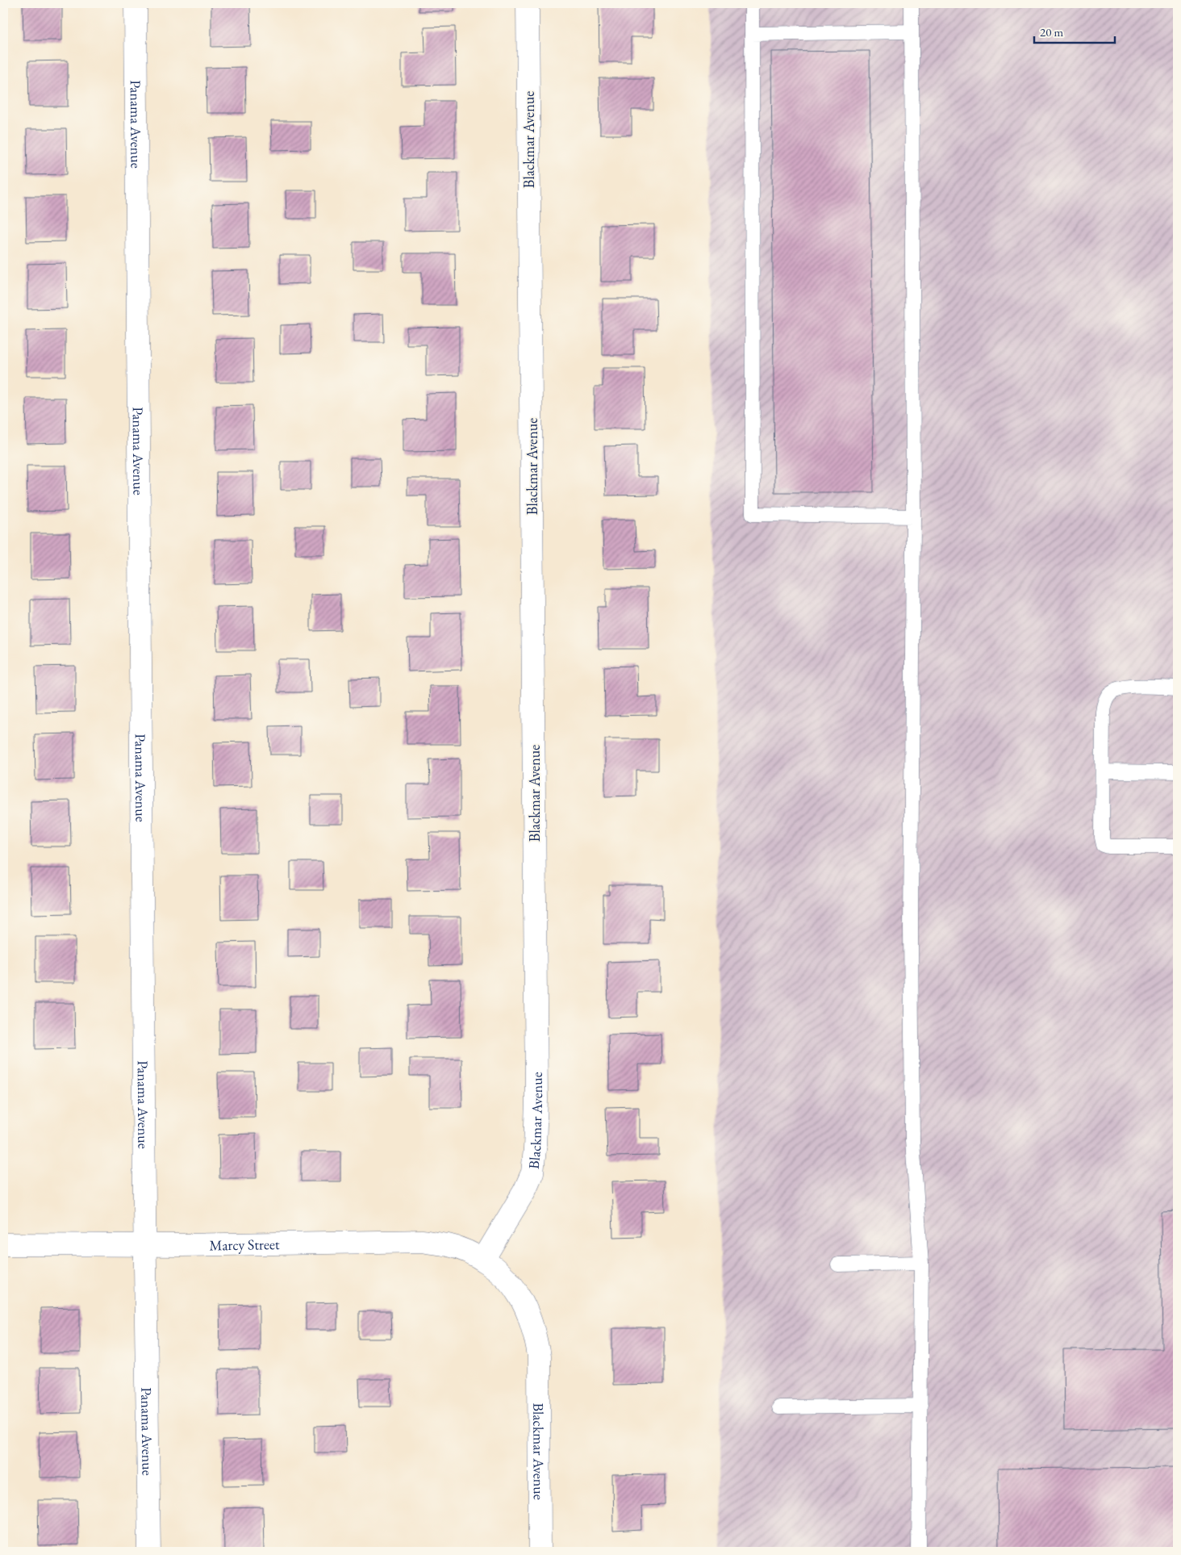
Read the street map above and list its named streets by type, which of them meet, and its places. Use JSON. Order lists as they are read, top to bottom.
{
  "streets": {
    "street": ["Panama Avenue", "Blackmar Avenue", "Marcy Street"]
  },
  "crossings": [
    ["Panama Avenue", "Marcy Street"],
    ["Blackmar Avenue", "Marcy Street"]
  ],
  "scale_bar": "20 m"
}
